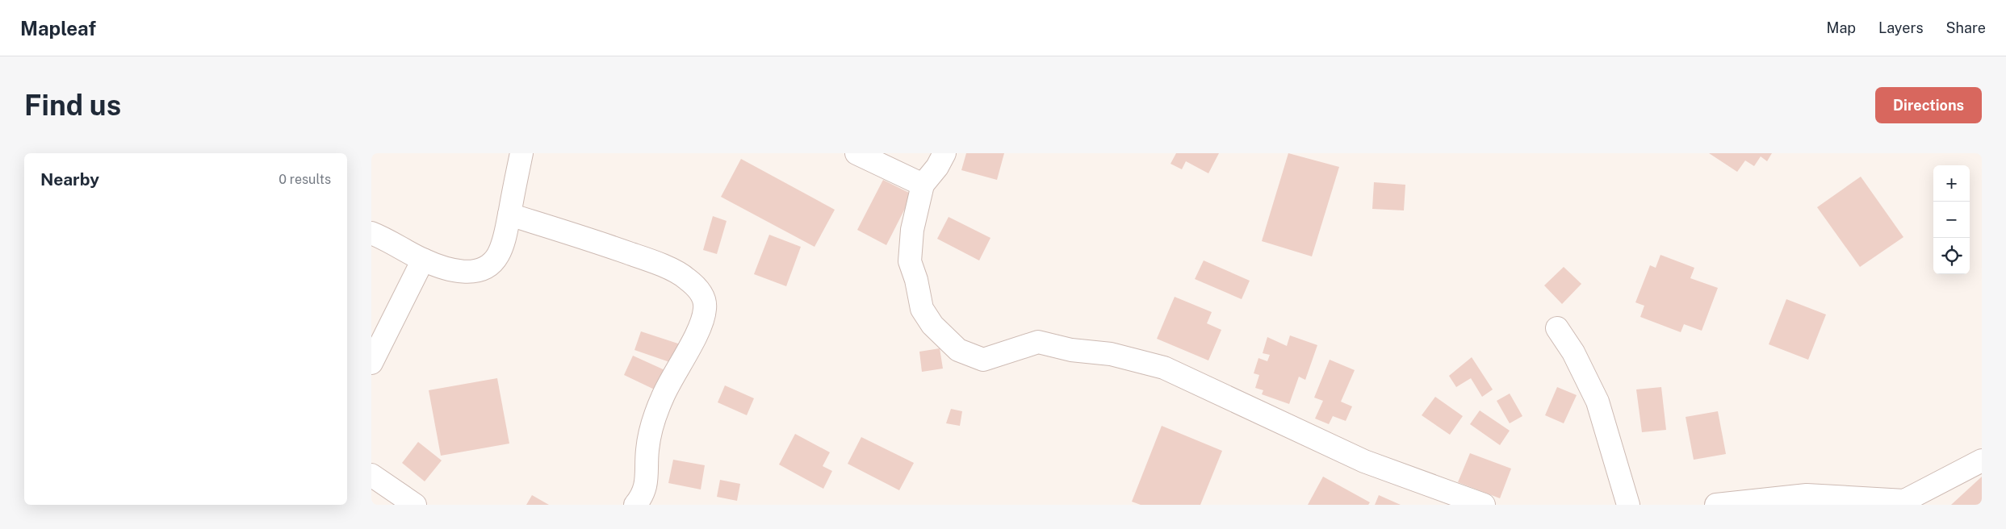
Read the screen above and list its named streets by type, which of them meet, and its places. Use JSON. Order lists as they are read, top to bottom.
{
  "page": {
    "header": "Mapleaf",
    "nav": ["Map", "Layers", "Share"],
    "buttons": "Directions",
    "title": "Find us",
    "heading": ["Nearby", "0 results"],
    "map_buttons": ["+", "−"]
  }
}
